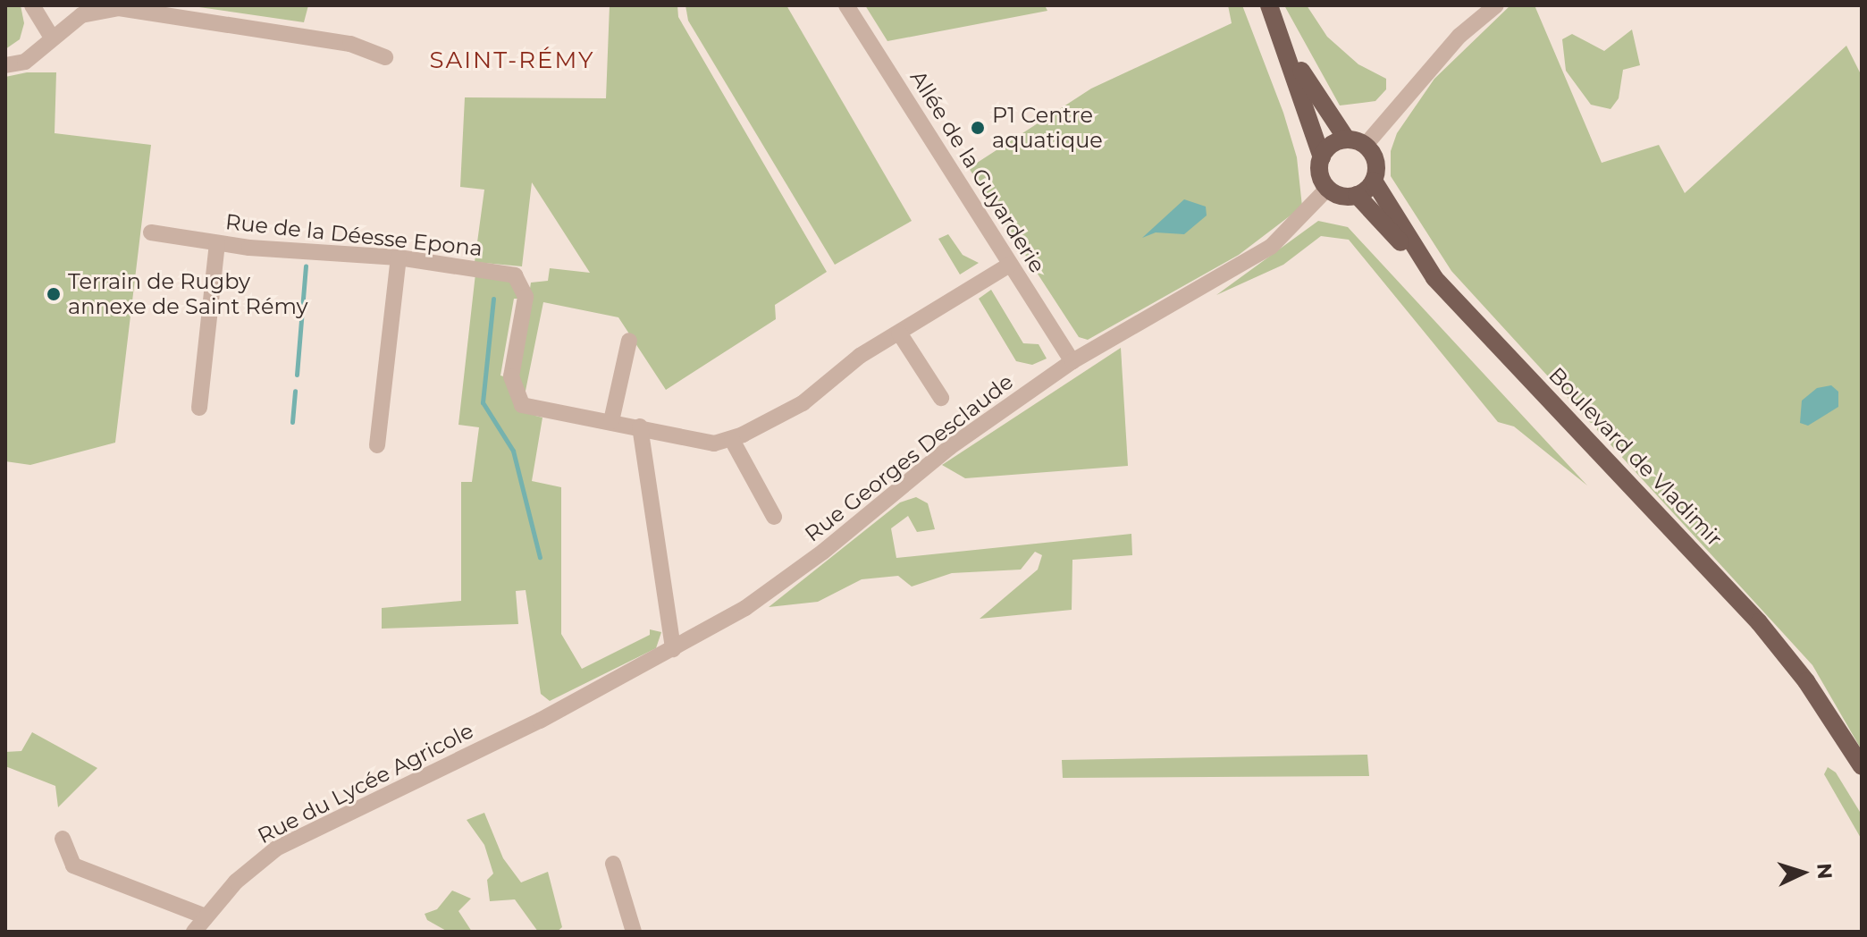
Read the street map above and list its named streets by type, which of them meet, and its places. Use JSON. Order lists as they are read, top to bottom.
{
  "streets": {
    "main road": ["Boulevard de Vladimir"],
    "street": [
      "Allée de la Guyarderie",
      "Rue de la Déesse Epona",
      "Rue Georges Desclaude",
      "Rue du Lycée Agricole"
    ]
  },
  "crossings": [
    ["Allée de la Guyarderie", "Rue de la Déesse Epona"],
    ["Allée de la Guyarderie", "Rue Georges Desclaude"],
    ["Boulevard de Vladimir", "Rue Georges Desclaude"],
    ["Rue Georges Desclaude", "Rue du Lycée Agricole"]
  ],
  "districts": ["SAINT-RÉMY"],
  "places": ["P1 Centre aquatique", "Terrain de Rugby annexe de Saint Rémy"],
  "north": "right"
}
